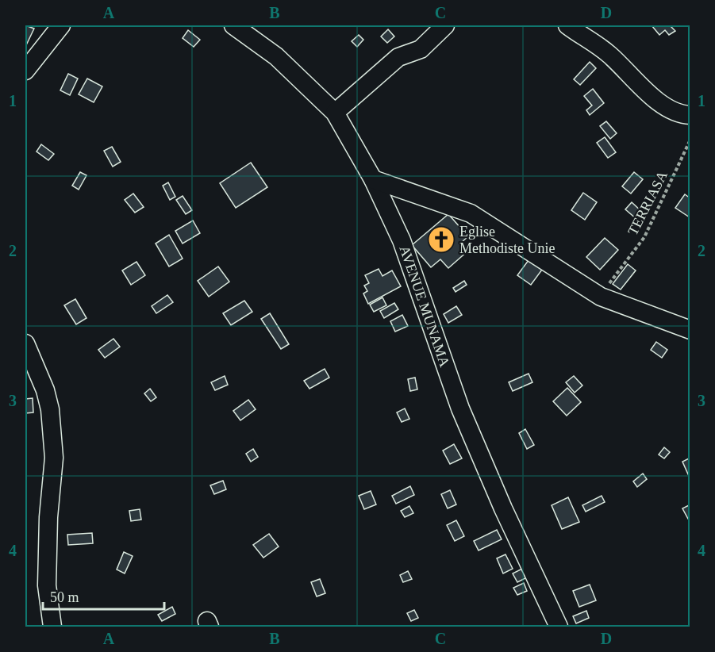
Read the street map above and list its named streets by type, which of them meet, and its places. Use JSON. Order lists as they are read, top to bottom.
{
  "streets": {
    "street": ["AVENUE MUNAMA"],
    "path": ["TERRIASA"]
  },
  "places": {
    "church": ["Eglise Methodiste Unie"]
  },
  "scale_bar": "50 m",
  "grid": {
    "columns": [
      "A",
      "B",
      "C",
      "D"
    ],
    "rows": [
      "1",
      "2",
      "3",
      "4"
    ]
  }
}
